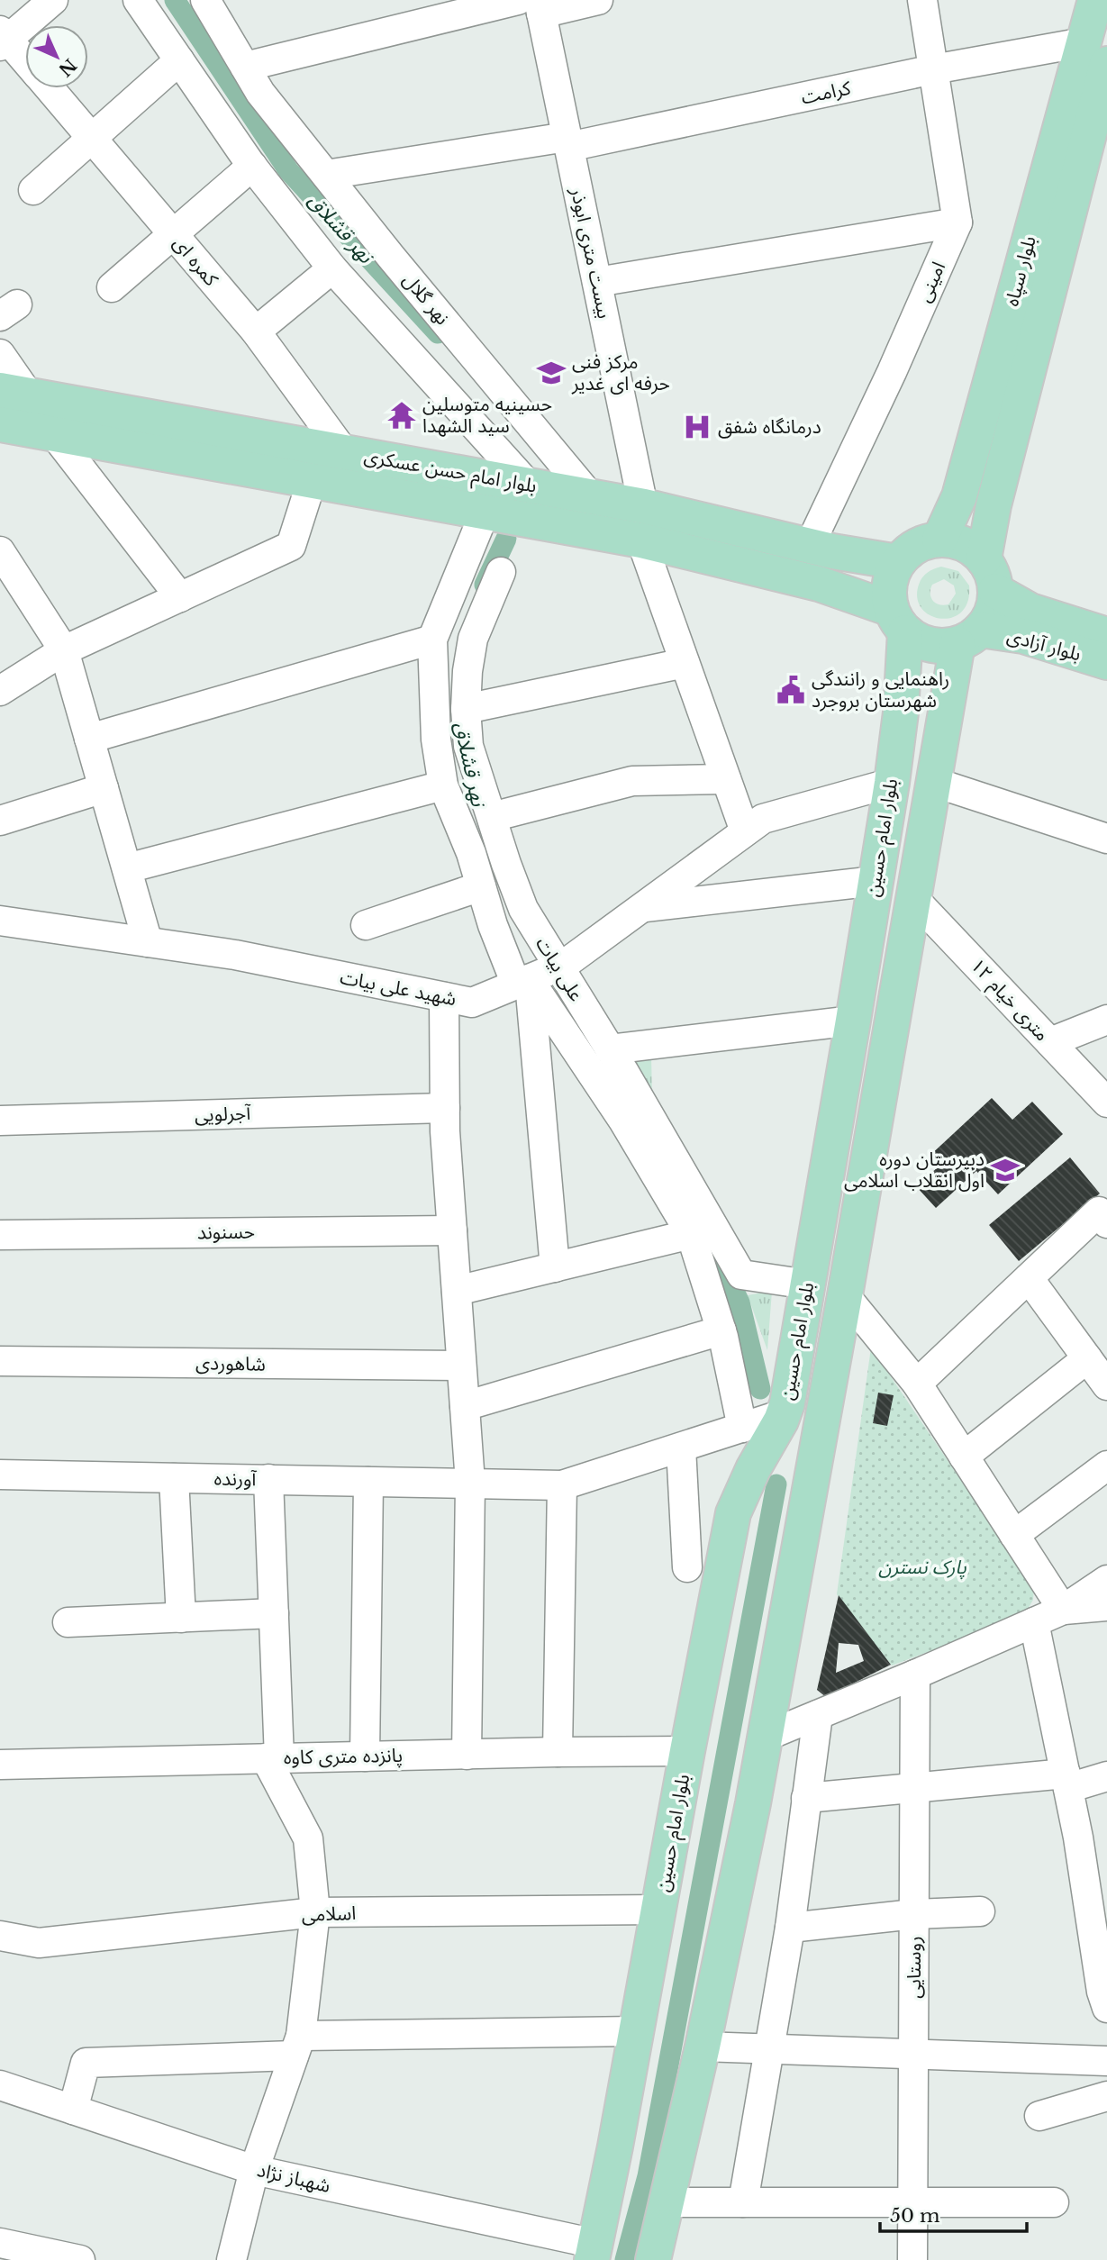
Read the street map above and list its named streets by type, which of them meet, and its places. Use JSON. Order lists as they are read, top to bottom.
{
  "streets": {
    "main road": [
      "بلوار سپاه",
      "بلوار امام حسن عسکری",
      "بلوار آزادی",
      "بلوار امام حسین"
    ],
    "street": [
      "کرامت",
      "بیست متری ابوذر",
      "کمره ای",
      "امینی",
      "نهر گلال",
      "علی بیات",
      "شهید علی بیات",
      "۱۲ متری خیام",
      "آجرلویی",
      "حسنوند",
      "شاهوردی",
      "آورنده",
      "پانزده متری کاوه",
      "اسلامی",
      "روستایی",
      "شهباز نژاد"
    ]
  },
  "crossings": [
    ["کرامت", "بیست متری ابوذر"],
    ["کرامت", "بلوار سپاه"],
    ["کرامت", "نهر گلال"],
    ["بیست متری ابوذر", "بلوار امام حسن عسکری"],
    ["کمره ای", "بلوار امام حسن عسکری"],
    ["بلوار سپاه", "بلوار امام حسن عسکری"],
    ["بلوار سپاه", "بلوار آزادی"],
    ["بلوار سپاه", "بلوار امام حسین"],
    ["امینی", "بلوار امام حسن عسکری"],
    ["نهر گلال", "بلوار امام حسن عسکری"],
    ["بلوار امام حسن عسکری", "بلوار آزادی"],
    ["بلوار امام حسن عسکری", "بلوار امام حسین"],
    ["بلوار آزادی", "بلوار امام حسین"],
    ["بلوار امام حسین", "علی بیات"],
    ["بلوار امام حسین", "شهید علی بیات"],
    ["بلوار امام حسین", "۱۲ متری خیام"],
    ["بلوار امام حسین", "آورنده"],
    ["بلوار امام حسین", "پانزده متری کاوه"],
    ["بلوار امام حسین", "اسلامی"],
    ["بلوار امام حسین", "شهباز نژاد"],
    ["علی بیات", "شهید علی بیات"],
    ["علی بیات", "آورنده"]
  ],
  "water": ["نهر قشلاق"],
  "parks": ["پارک نسترن"],
  "places": {
    "school or university": ["مرکز فنی حرفه ای غدیر", "دبیرستان دوره اول انقلاب اسلامی"],
    "temple": ["حسینیه متوسلین سید الشهدا"],
    "hospital": ["درمانگاه شفق"],
    "public building": ["راهنمایی و رانندگی شهرستان بروجرد"]
  },
  "scale_bar": "50 m",
  "north": "bottom right"
}
